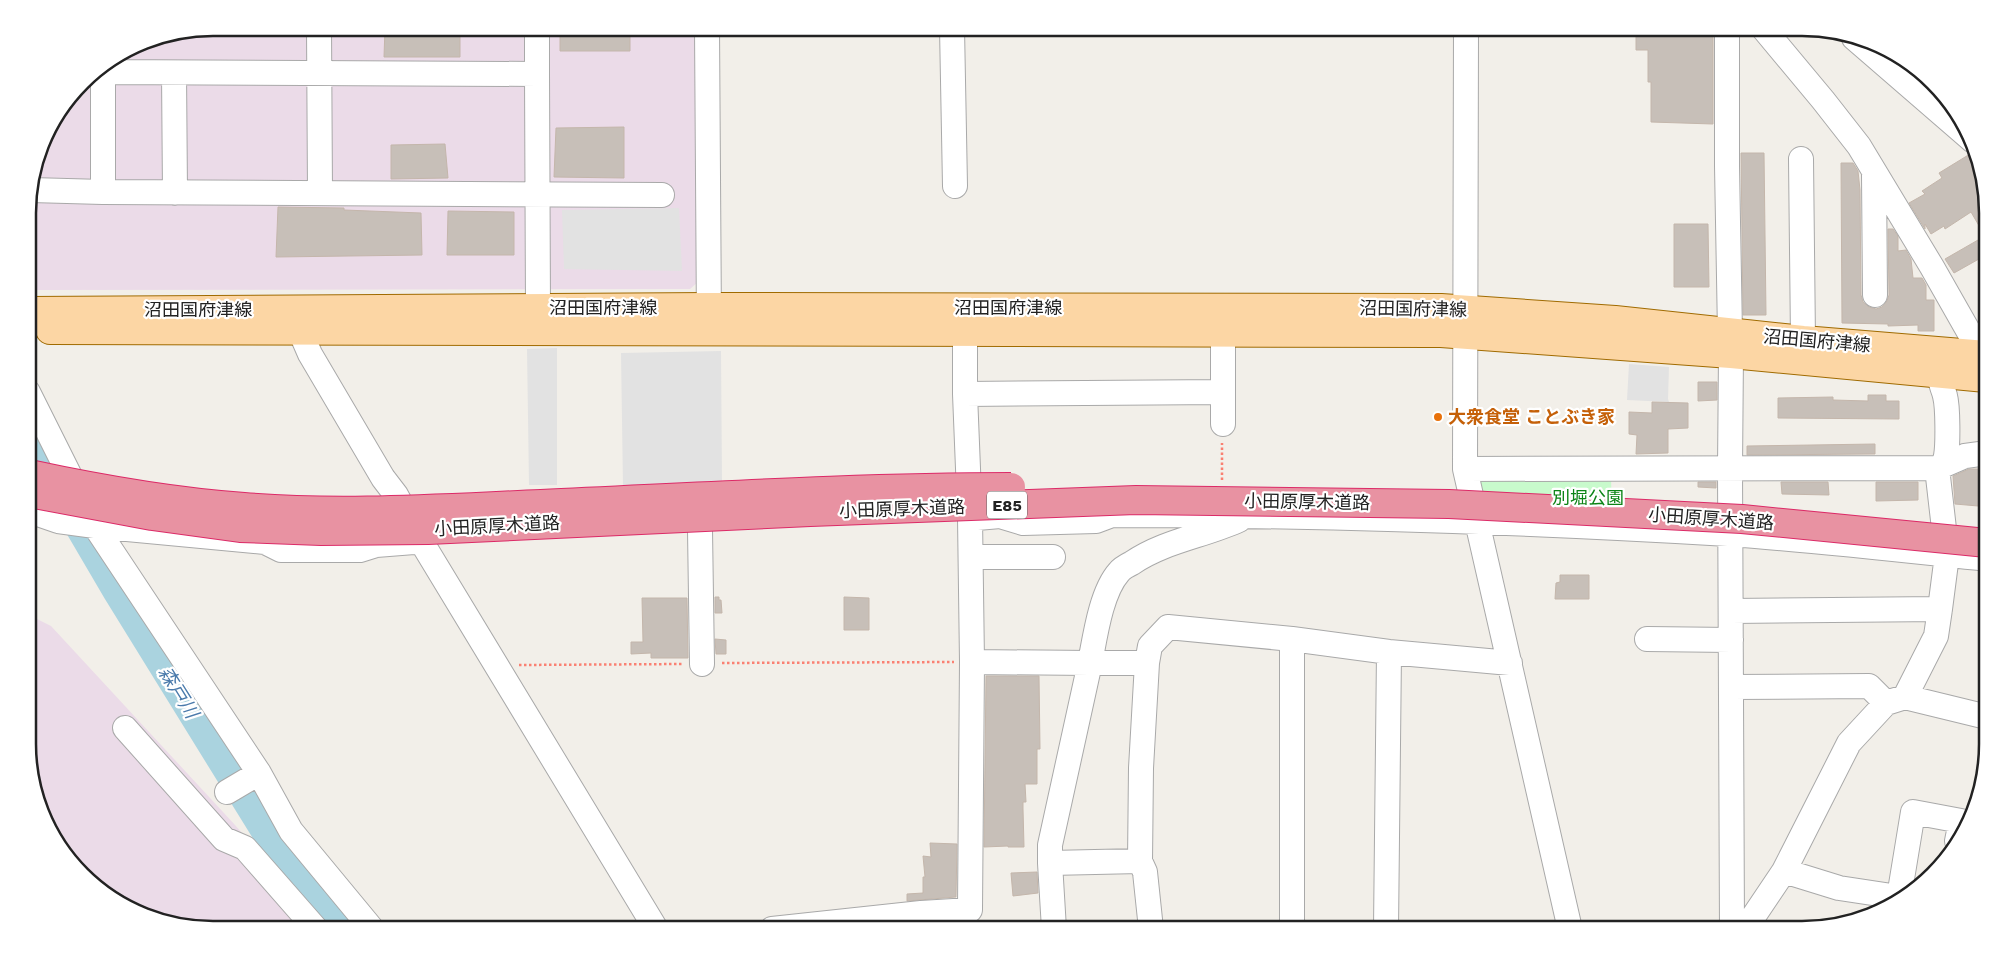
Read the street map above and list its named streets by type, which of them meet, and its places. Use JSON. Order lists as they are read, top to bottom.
{
  "streets": {
    "highway": ["小田原厚木道路", "E85"],
    "main road": ["沼田国府津線"]
  },
  "water": ["森戸川"],
  "parks": ["別堀公園"],
  "places": ["大衆食堂 ことぶき家"]
}
